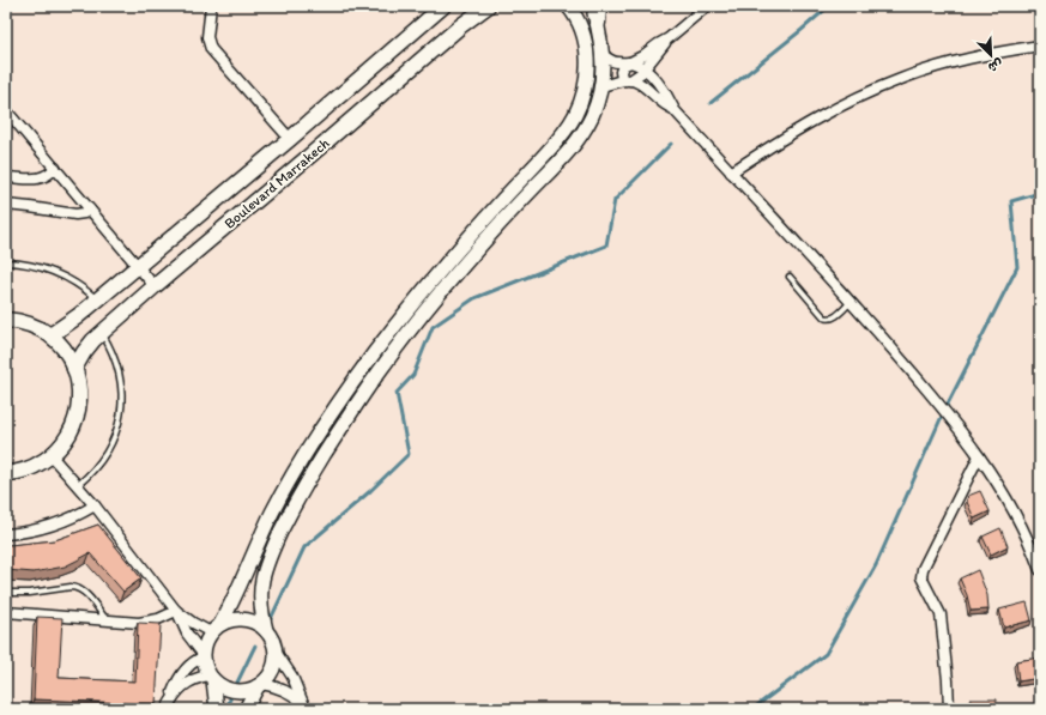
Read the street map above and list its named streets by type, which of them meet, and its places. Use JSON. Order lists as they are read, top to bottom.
{
  "streets": {
    "main road": ["Boulevard Marrakech"]
  },
  "north": "bottom right"
}
